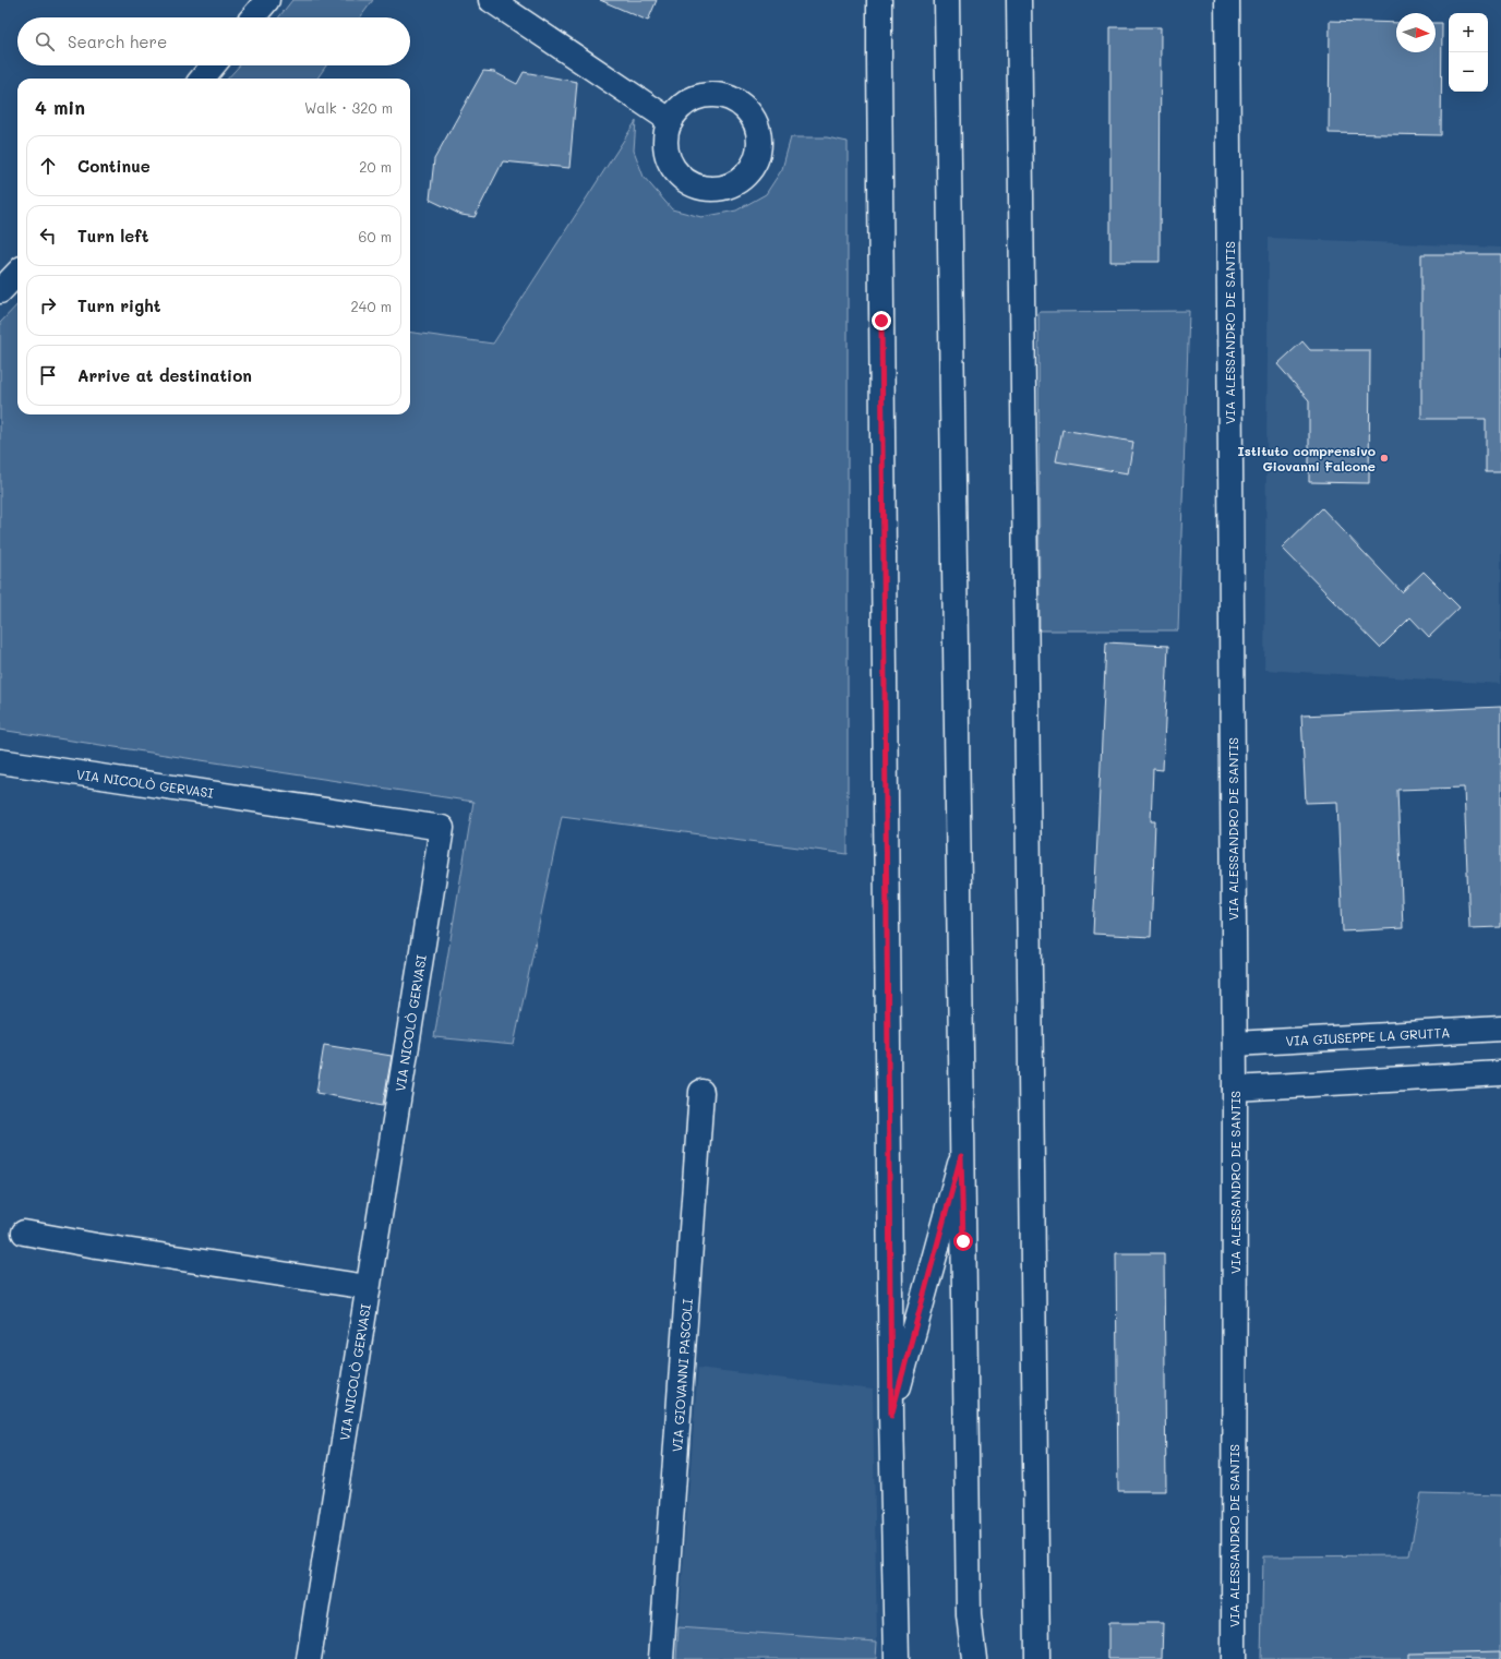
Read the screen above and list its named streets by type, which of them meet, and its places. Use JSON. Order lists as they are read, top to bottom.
{
  "streets": {
    "street": [
      "VIA ALESSANDRO DE SANTIS",
      "VIA NICOLÒ GERVASI",
      "VIA GIUSEPPE LA GRUTTA",
      "VIA GIOVANNI PASCOLI"
    ]
  },
  "crossings": [
    ["VIA ALESSANDRO DE SANTIS", "VIA GIUSEPPE LA GRUTTA"]
  ],
  "places": ["Istituto comprensivo Giovanni Falcone"],
  "north": "right",
  "page": {
    "map_buttons": ["+", "−"],
    "search": "Search here",
    "heading": ["4 min", "Walk · 320 m"],
    "list": [
      ["Continue", "20 m"],
      ["Turn left", "60 m"],
      ["Turn right", "240 m"],
      "Arrive at destination"
    ]
  }
}
